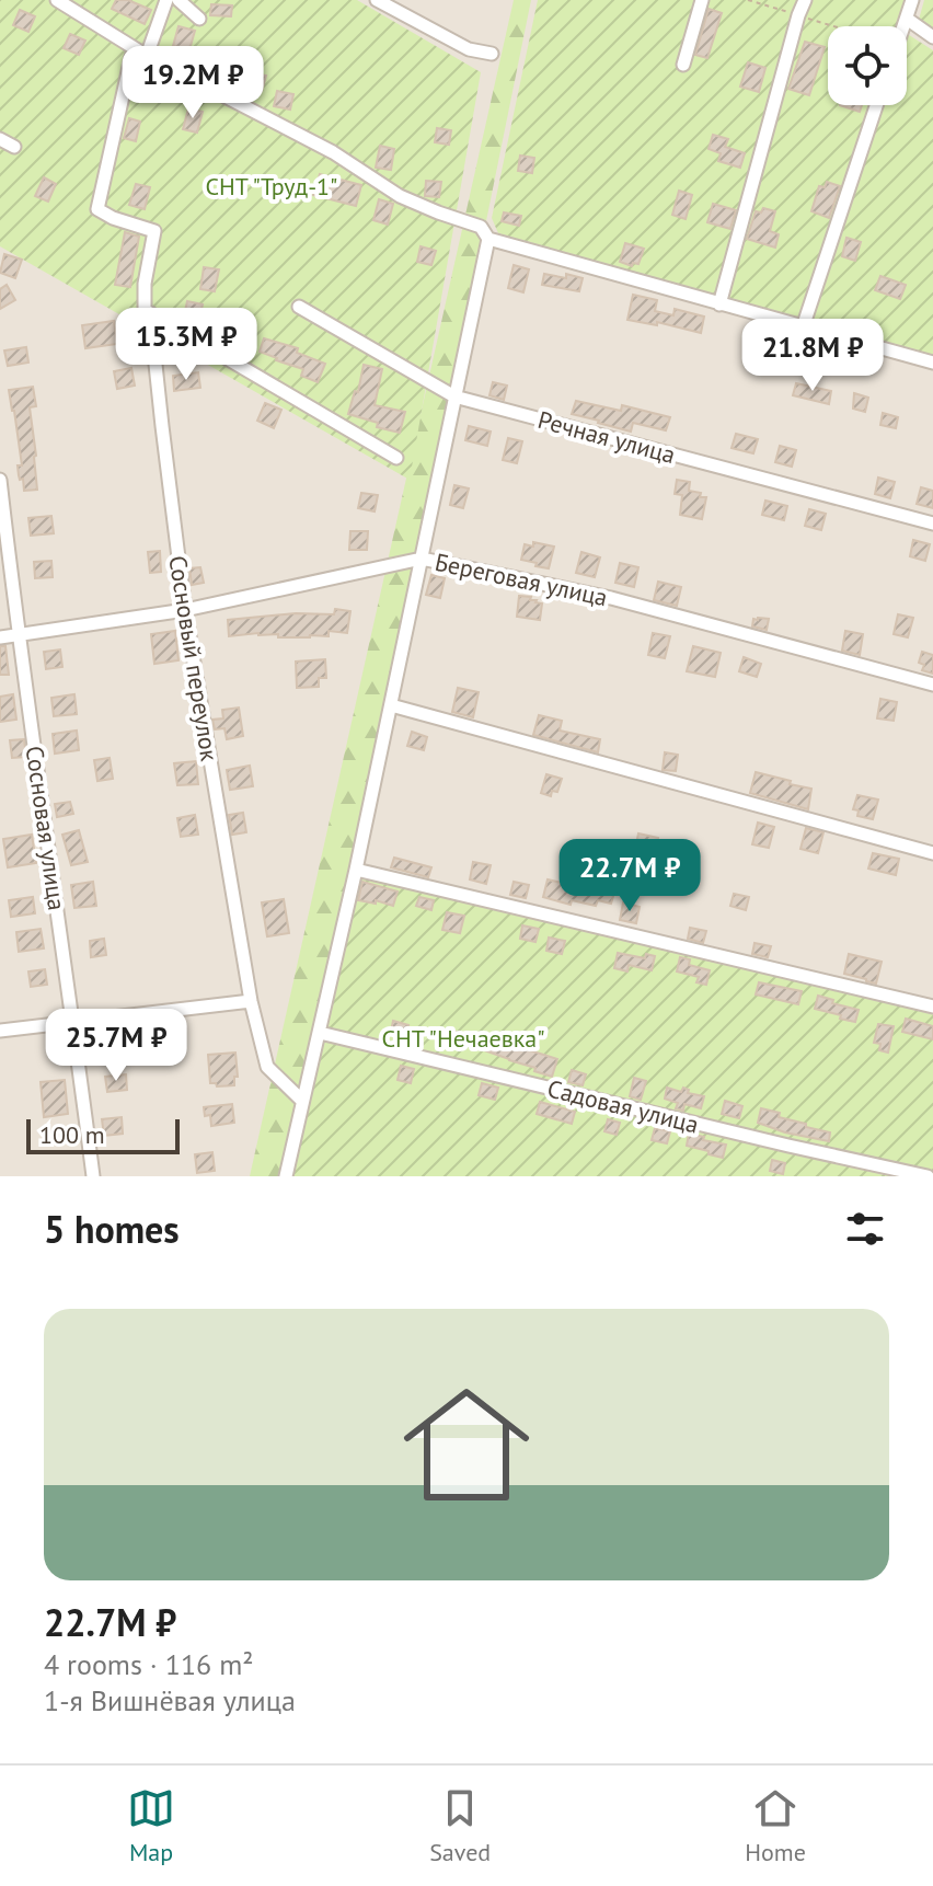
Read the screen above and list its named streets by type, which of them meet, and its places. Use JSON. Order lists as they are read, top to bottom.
{
  "streets": {
    "street": [
      "Речная улица",
      "Береговая улица",
      "Сосновый переулок",
      "Сосновая улица",
      "Садовая улица"
    ]
  },
  "crossings": [
    ["Береговая улица", "Сосновый переулок"],
    ["Береговая улица", "Сосновая улица"]
  ],
  "parks": ["СНТ \"Труд-1\"", "СНТ \"Нечаевка\""],
  "scale_bar": "100 m",
  "page": {
    "price": [
      "19.2M ₽",
      "15.3M ₽",
      "21.8M ₽",
      "22.7M ₽",
      "25.7M ₽"
    ],
    "scale": "100 m",
    "heading": "5 homes",
    "list": [
      {
        "name": "22.7M ₽",
        "note": "4 rooms · 116 m² · 1-я Вишнёвая улица"
      }
    ],
    "tabs": ["Map", "Saved", "Home"]
  }
}
